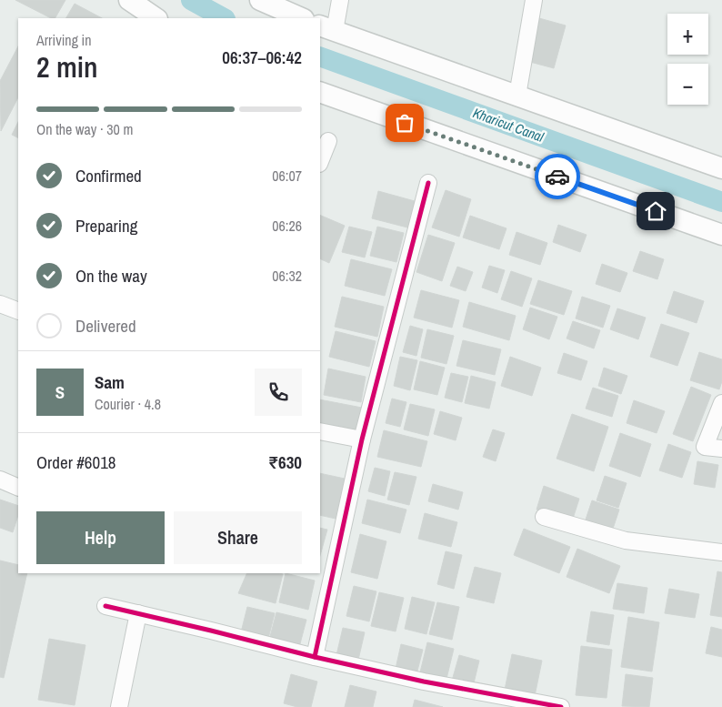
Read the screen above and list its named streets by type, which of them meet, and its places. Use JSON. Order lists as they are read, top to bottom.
{
  "water": ["Kharicut Canal"],
  "page": {
    "map_buttons": ["+", "−"],
    "heading": ["2 min", "Arriving in", "06:37–06:42"],
    "panel": [
      "Sam",
      "Courier · 4.8",
      "Order #6018",
      "₹630"
    ],
    "bar": "On the way · 30 m",
    "list": [
      ["Confirmed", "06:07"],
      ["Preparing", "06:26"],
      ["On the way", "06:32"],
      "Delivered"
    ],
    "round": "S",
    "buttons": ["Help", "Share"]
  }
}
